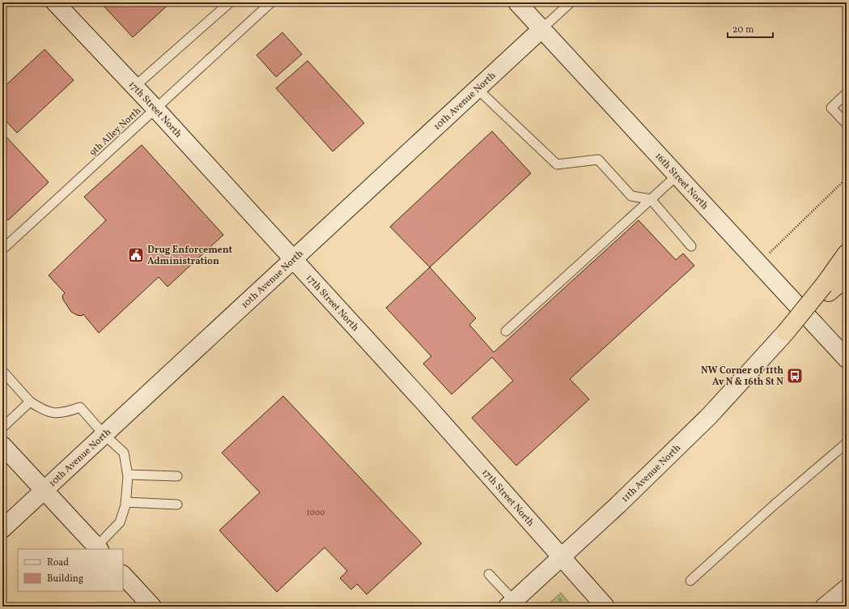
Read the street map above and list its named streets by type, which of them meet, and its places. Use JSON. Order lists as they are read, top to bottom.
{
  "streets": {
    "street": [
      "10th Avenue North",
      "17th Street North",
      "16th Street North",
      "11th Avenue North"
    ],
    "lane": ["9th Alley North"]
  },
  "crossings": [
    ["10th Avenue North", "17th Street North"],
    ["10th Avenue North", "16th Street North"],
    ["17th Street North", "9th Alley North"],
    ["17th Street North", "11th Avenue North"]
  ],
  "places": {
    "public building": ["Drug Enforcement Administration"],
    "bus stop": ["NW Corner of 11th Av N & 16th St N"]
  },
  "house_numbers": ["1000"],
  "legend": ["Road", "Building"],
  "scale_bar": "20 m"
}
